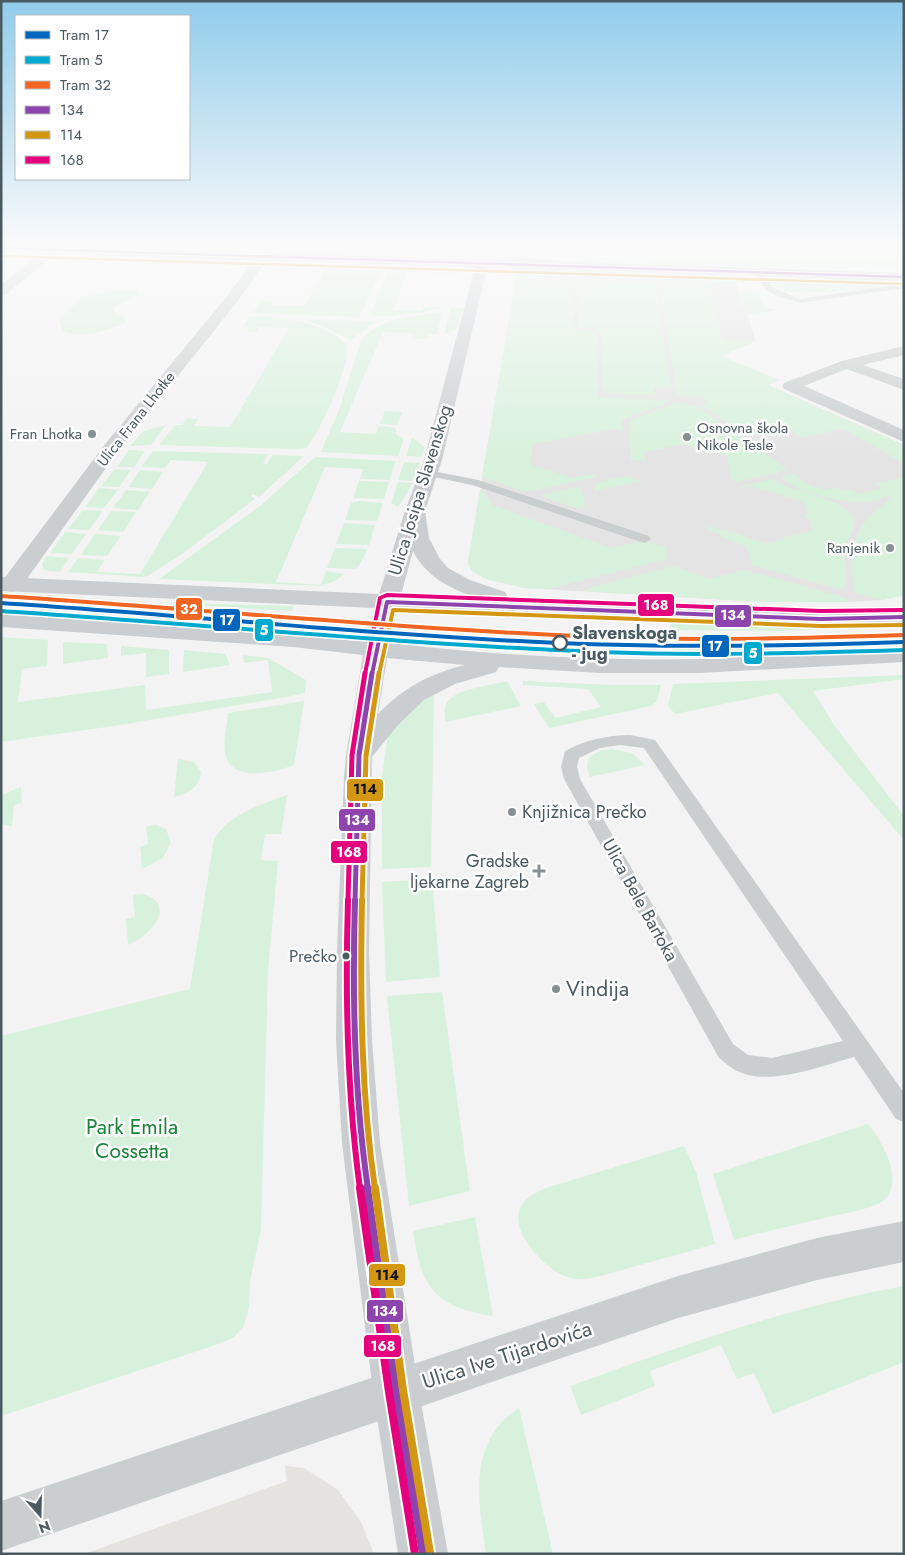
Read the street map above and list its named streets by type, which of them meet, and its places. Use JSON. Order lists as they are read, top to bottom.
{
  "streets": {
    "street": ["Ulica Frana Lhotke", "Ulica Josipa Slavenskog", "Ulica Ive Tijardovića"],
    "lane": ["Ulica Bele Bartoka"]
  },
  "crossings": [
    ["Ulica Josipa Slavenskog", "Ulica Ive Tijardovića"]
  ],
  "parks": ["Park Emila Cossetta"],
  "places": {
    "other": [
      "Fran Lhotka",
      "Osnovna škola Nikole Tesle",
      "Ranjenik",
      "Slavenskoga - jug",
      "Knjižnica Prečko",
      "Prečko",
      "Vindija"
    ],
    "health": ["Gradske ljekarne Zagreb"]
  },
  "lines": [
    "transit line 168",
    "tram line 32",
    "transit line 134",
    "tram line 17",
    "transit line 114",
    "tram line 5"
  ],
  "legend": [
    "Tram 17",
    "Tram 5",
    "Tram 32",
    "134",
    "114",
    "168"
  ],
  "north": "bottom"
}
